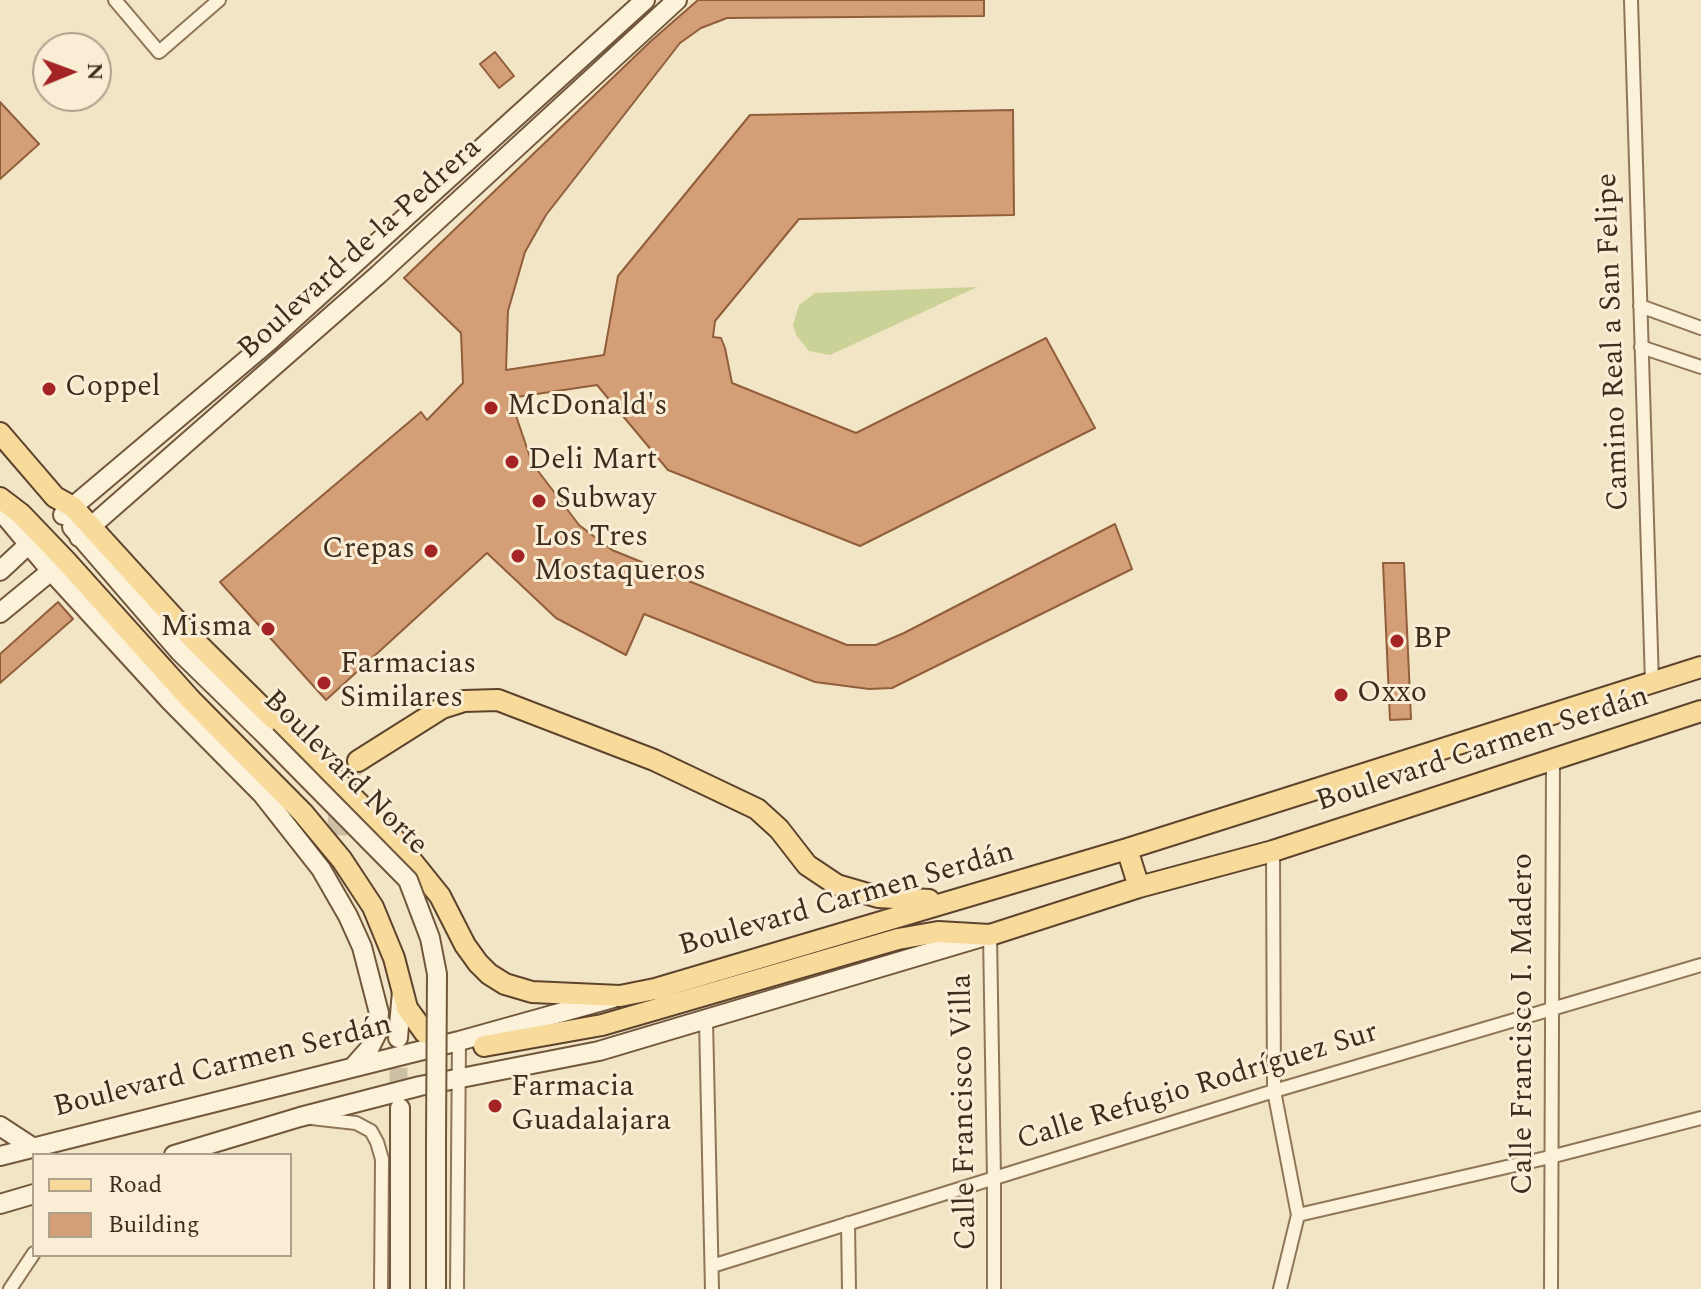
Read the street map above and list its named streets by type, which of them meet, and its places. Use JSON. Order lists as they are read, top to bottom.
{
  "streets": {
    "main road": ["Boulevard de la Pedrera", "Boulevard Carmen Serdán", "Boulevard Norte"],
    "street": [
      "Camino Real a San Felipe",
      "Calle Francisco I. Madero",
      "Calle Refugio Rodríguez Sur",
      "Calle Francisco Villa"
    ]
  },
  "crossings": [
    ["Boulevard de la Pedrera", "Boulevard Norte"],
    ["Camino Real a San Felipe", "Boulevard Carmen Serdán"],
    ["Boulevard Carmen Serdán", "Calle Francisco I. Madero"],
    ["Boulevard Carmen Serdán", "Calle Francisco Villa"],
    ["Calle Francisco I. Madero", "Calle Refugio Rodríguez Sur"],
    ["Calle Refugio Rodríguez Sur", "Calle Francisco Villa"]
  ],
  "places": [
    "Coppel",
    "McDonald's",
    "Deli Mart",
    "Subway",
    "Crepas",
    "Los Tres Mostaqueros",
    "Misma",
    "BP",
    "Farmacias Similares",
    "Oxxo",
    "Farmacia Guadalajara"
  ],
  "legend": ["Road", "Building"],
  "north": "right"
}
